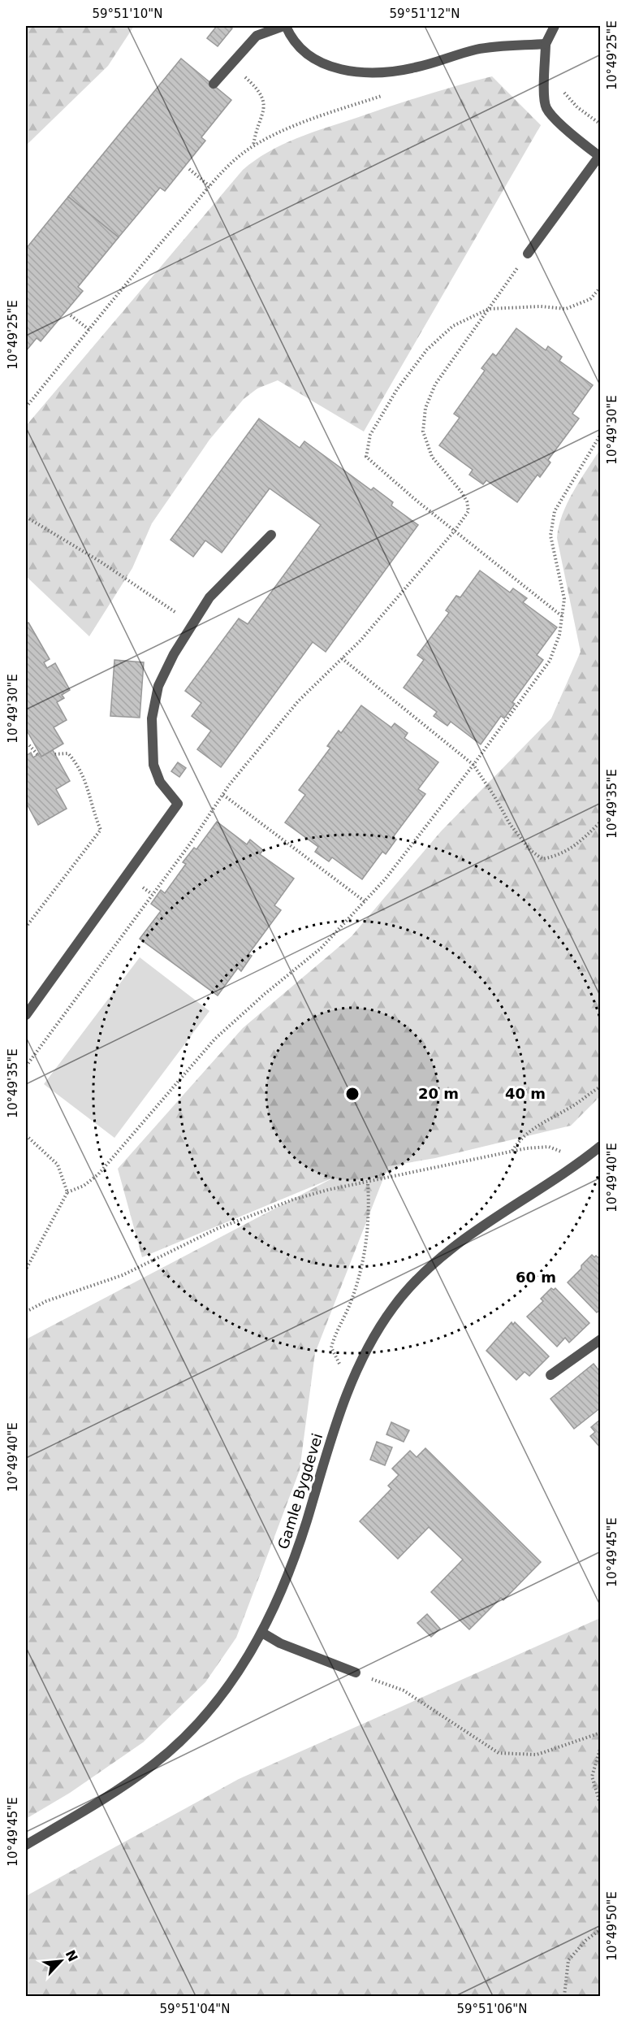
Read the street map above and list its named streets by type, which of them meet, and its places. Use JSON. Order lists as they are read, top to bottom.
{
  "streets": {
    "street": ["Gamle Bygdevei"]
  },
  "north": "top right",
  "coordinates": [
    "59°51'10\"N",
    "59°51'12\"N",
    "10°49'25\"E",
    "10°49'30\"E",
    "10°49'35\"E",
    "10°49'40\"E",
    "10°49'45\"E",
    "10°49'50\"E",
    "59°51'04\"N",
    "59°51'06\"N"
  ],
  "rings": ["20 m", "40 m", "60 m"]
}
